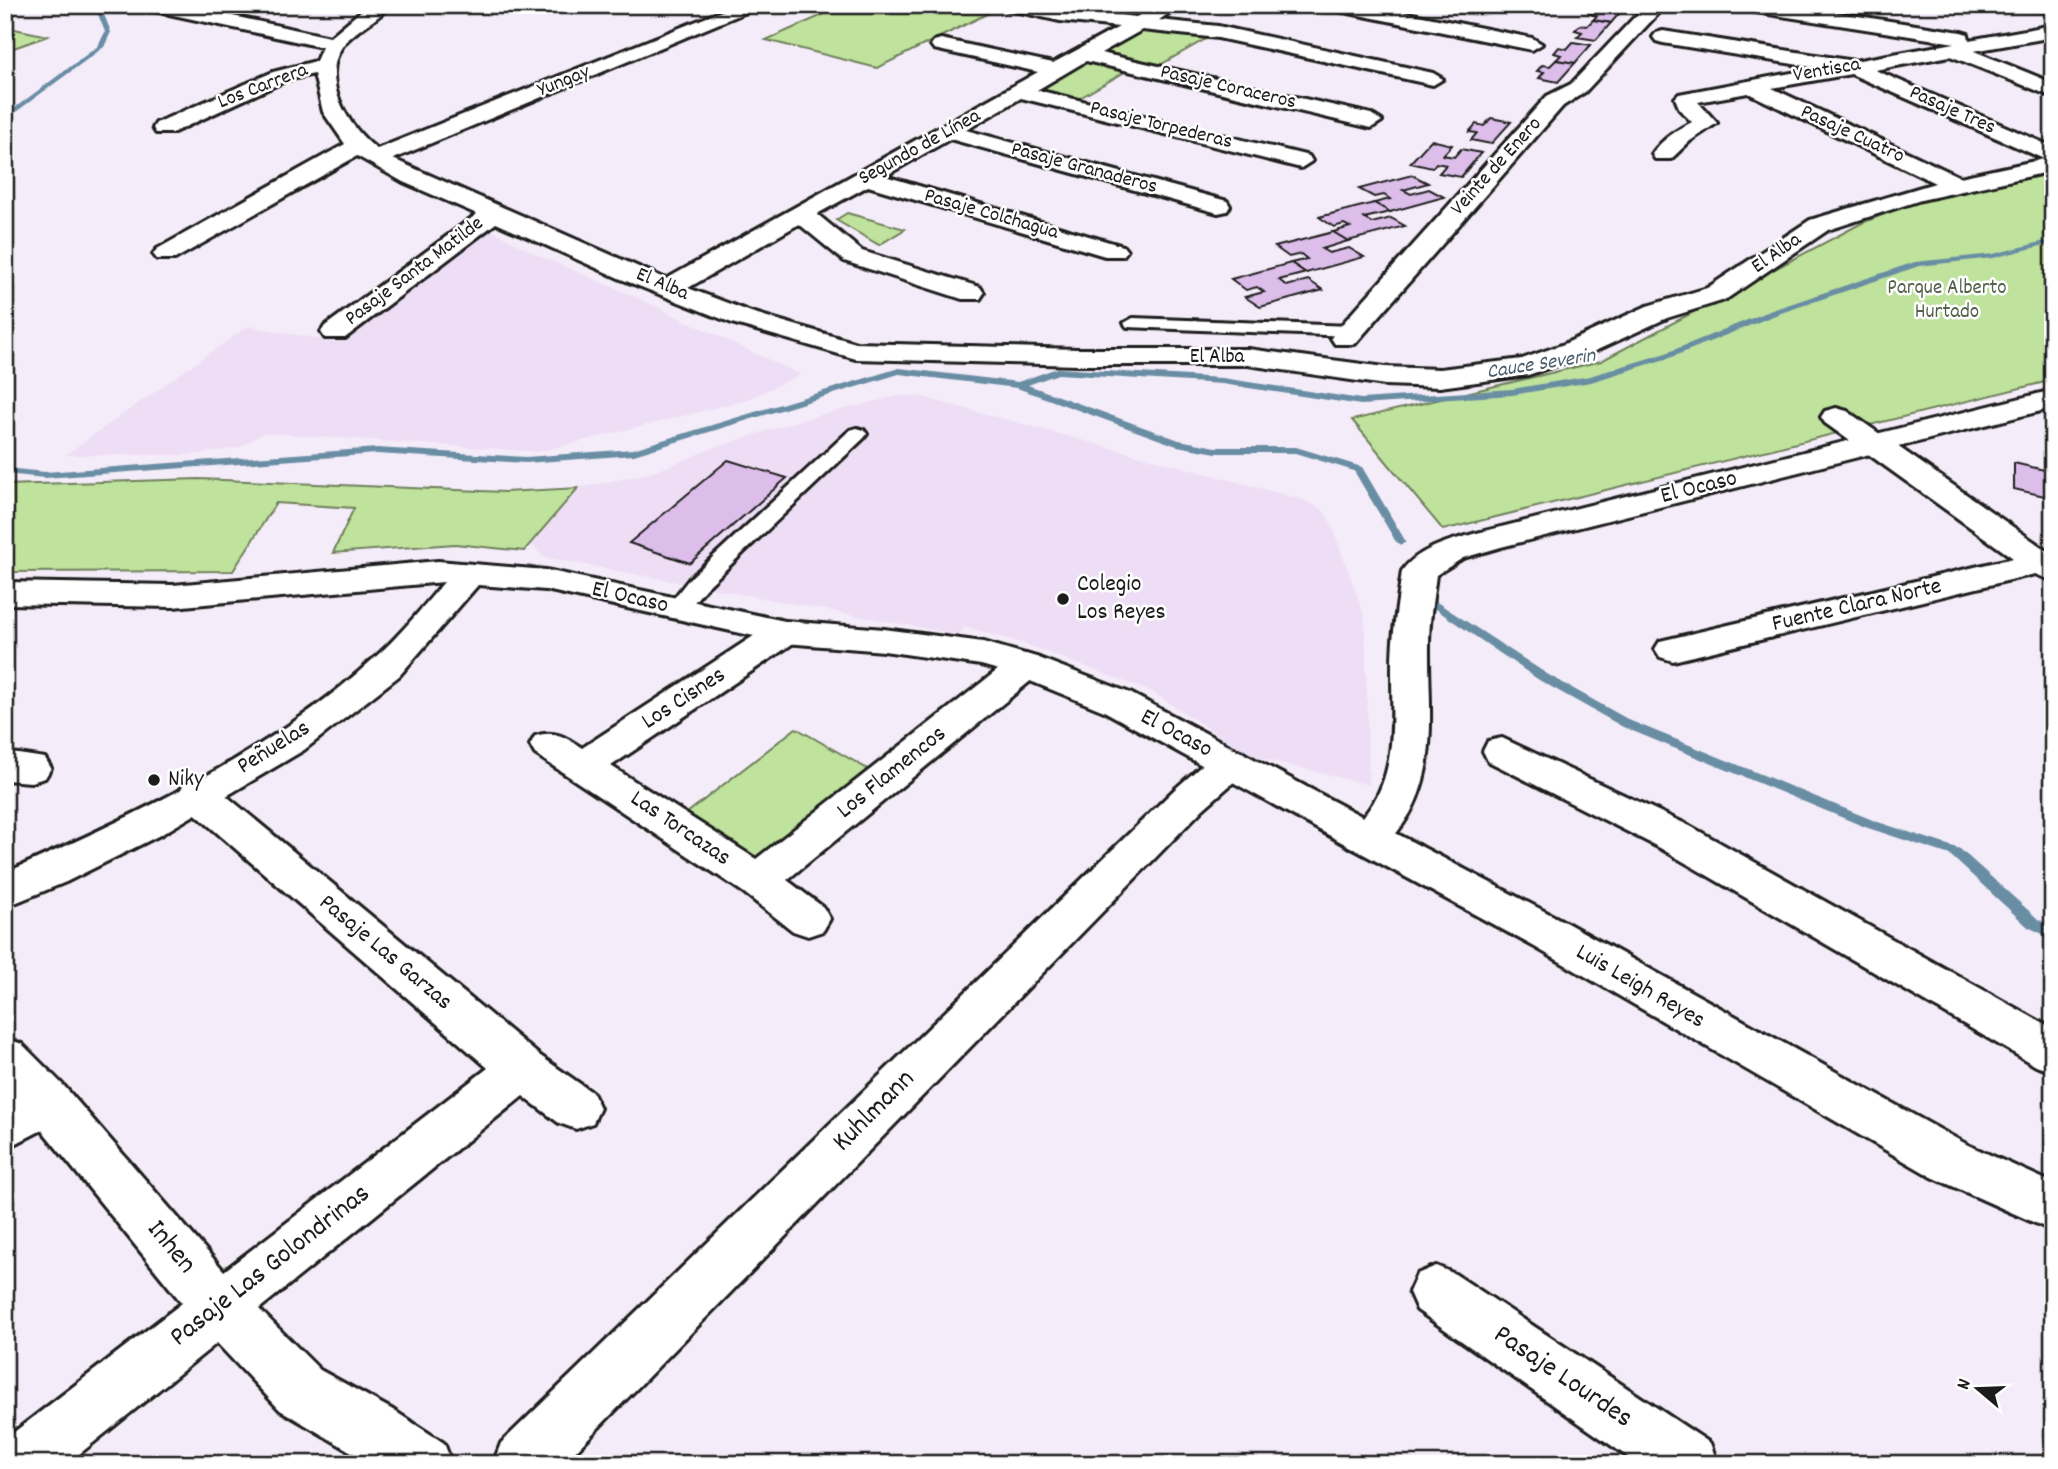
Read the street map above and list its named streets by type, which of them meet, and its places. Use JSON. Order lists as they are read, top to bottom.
{
  "streets": {
    "street": [
      "Ventisca",
      "Yungay",
      "Los Carrera",
      "Pasaje Coraceros",
      "Pasaje Tres",
      "Pasaje Torpederas",
      "Pasaje Cuatro",
      "Segundo de Línea",
      "Veinte de Enero",
      "Pasaje Granaderos",
      "Pasaje Colchagua",
      "El Alba",
      "Pasaje Santa Matilde",
      "El Ocaso",
      "Fuente Clara Norte",
      "Los Cisnes",
      "Peñuelas",
      "Los Flamencos",
      "Las Torcazas",
      "Pasaje Las Garzas",
      "Luis Leigh Reyes",
      "Kuhlmann",
      "Inhen",
      "Pasaje Las Golondrinas",
      "Pasaje Lourdes"
    ]
  },
  "crossings": [
    ["Ventisca", "Pasaje Tres"],
    ["Ventisca", "Pasaje Cuatro"],
    ["Yungay", "El Alba"],
    ["Pasaje Coraceros", "Segundo de Línea"],
    ["Pasaje Torpederas", "Segundo de Línea"],
    ["Pasaje Cuatro", "El Alba"],
    ["Segundo de Línea", "Pasaje Granaderos"],
    ["Segundo de Línea", "Pasaje Colchagua"],
    ["Segundo de Línea", "El Alba"],
    ["El Alba", "Pasaje Santa Matilde"],
    ["El Ocaso", "Fuente Clara Norte"],
    ["El Ocaso", "Los Cisnes"],
    ["El Ocaso", "Peñuelas"],
    ["El Ocaso", "Los Flamencos"],
    ["El Ocaso", "Luis Leigh Reyes"],
    ["El Ocaso", "Kuhlmann"],
    ["Los Cisnes", "Las Torcazas"],
    ["Peñuelas", "Pasaje Las Garzas"],
    ["Los Flamencos", "Las Torcazas"],
    ["Pasaje Las Garzas", "Pasaje Las Golondrinas"],
    ["Luis Leigh Reyes", "Kuhlmann"],
    ["Inhen", "Pasaje Las Golondrinas"]
  ],
  "water": ["Cauce Severin"],
  "parks": ["Parque Alberto Hurtado"],
  "places": ["Colegio Los Reyes", "Niky"],
  "north": "left"
}
